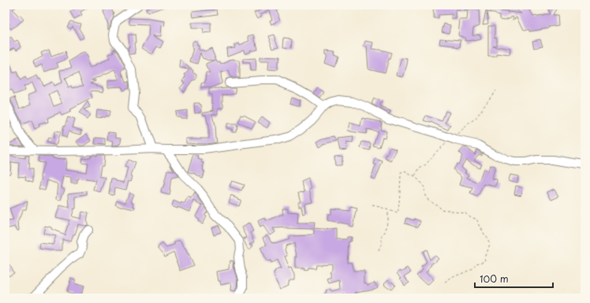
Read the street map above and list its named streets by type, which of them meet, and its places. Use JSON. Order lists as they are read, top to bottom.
{
  "scale_bar": "100 m"
}
